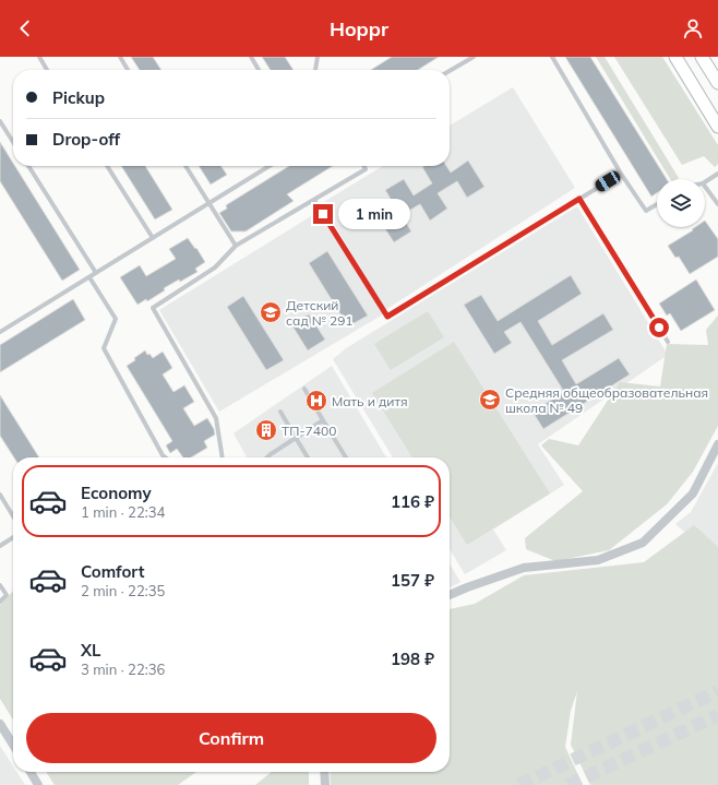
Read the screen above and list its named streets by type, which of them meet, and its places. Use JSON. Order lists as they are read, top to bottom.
{
  "places": {
    "school or university": ["Детский сад № 291", "Средняя общеобразовательная школа № 49"],
    "hospital": ["Мать и дитя"],
    "building": ["ТП-7400"]
  },
  "page": {
    "header": "Hoppr",
    "banner": ["Pickup", "Drop-off"],
    "bubble": "1 min",
    "list": [
      {
        "name": "Economy",
        "note": "1 min · 22:34",
        "value": "116 ₽"
      },
      {
        "name": "Comfort",
        "note": "2 min · 22:35",
        "value": "157 ₽"
      },
      {
        "name": "XL",
        "note": "3 min · 22:36",
        "value": "198 ₽"
      }
    ],
    "buttons": "Confirm"
  }
}
